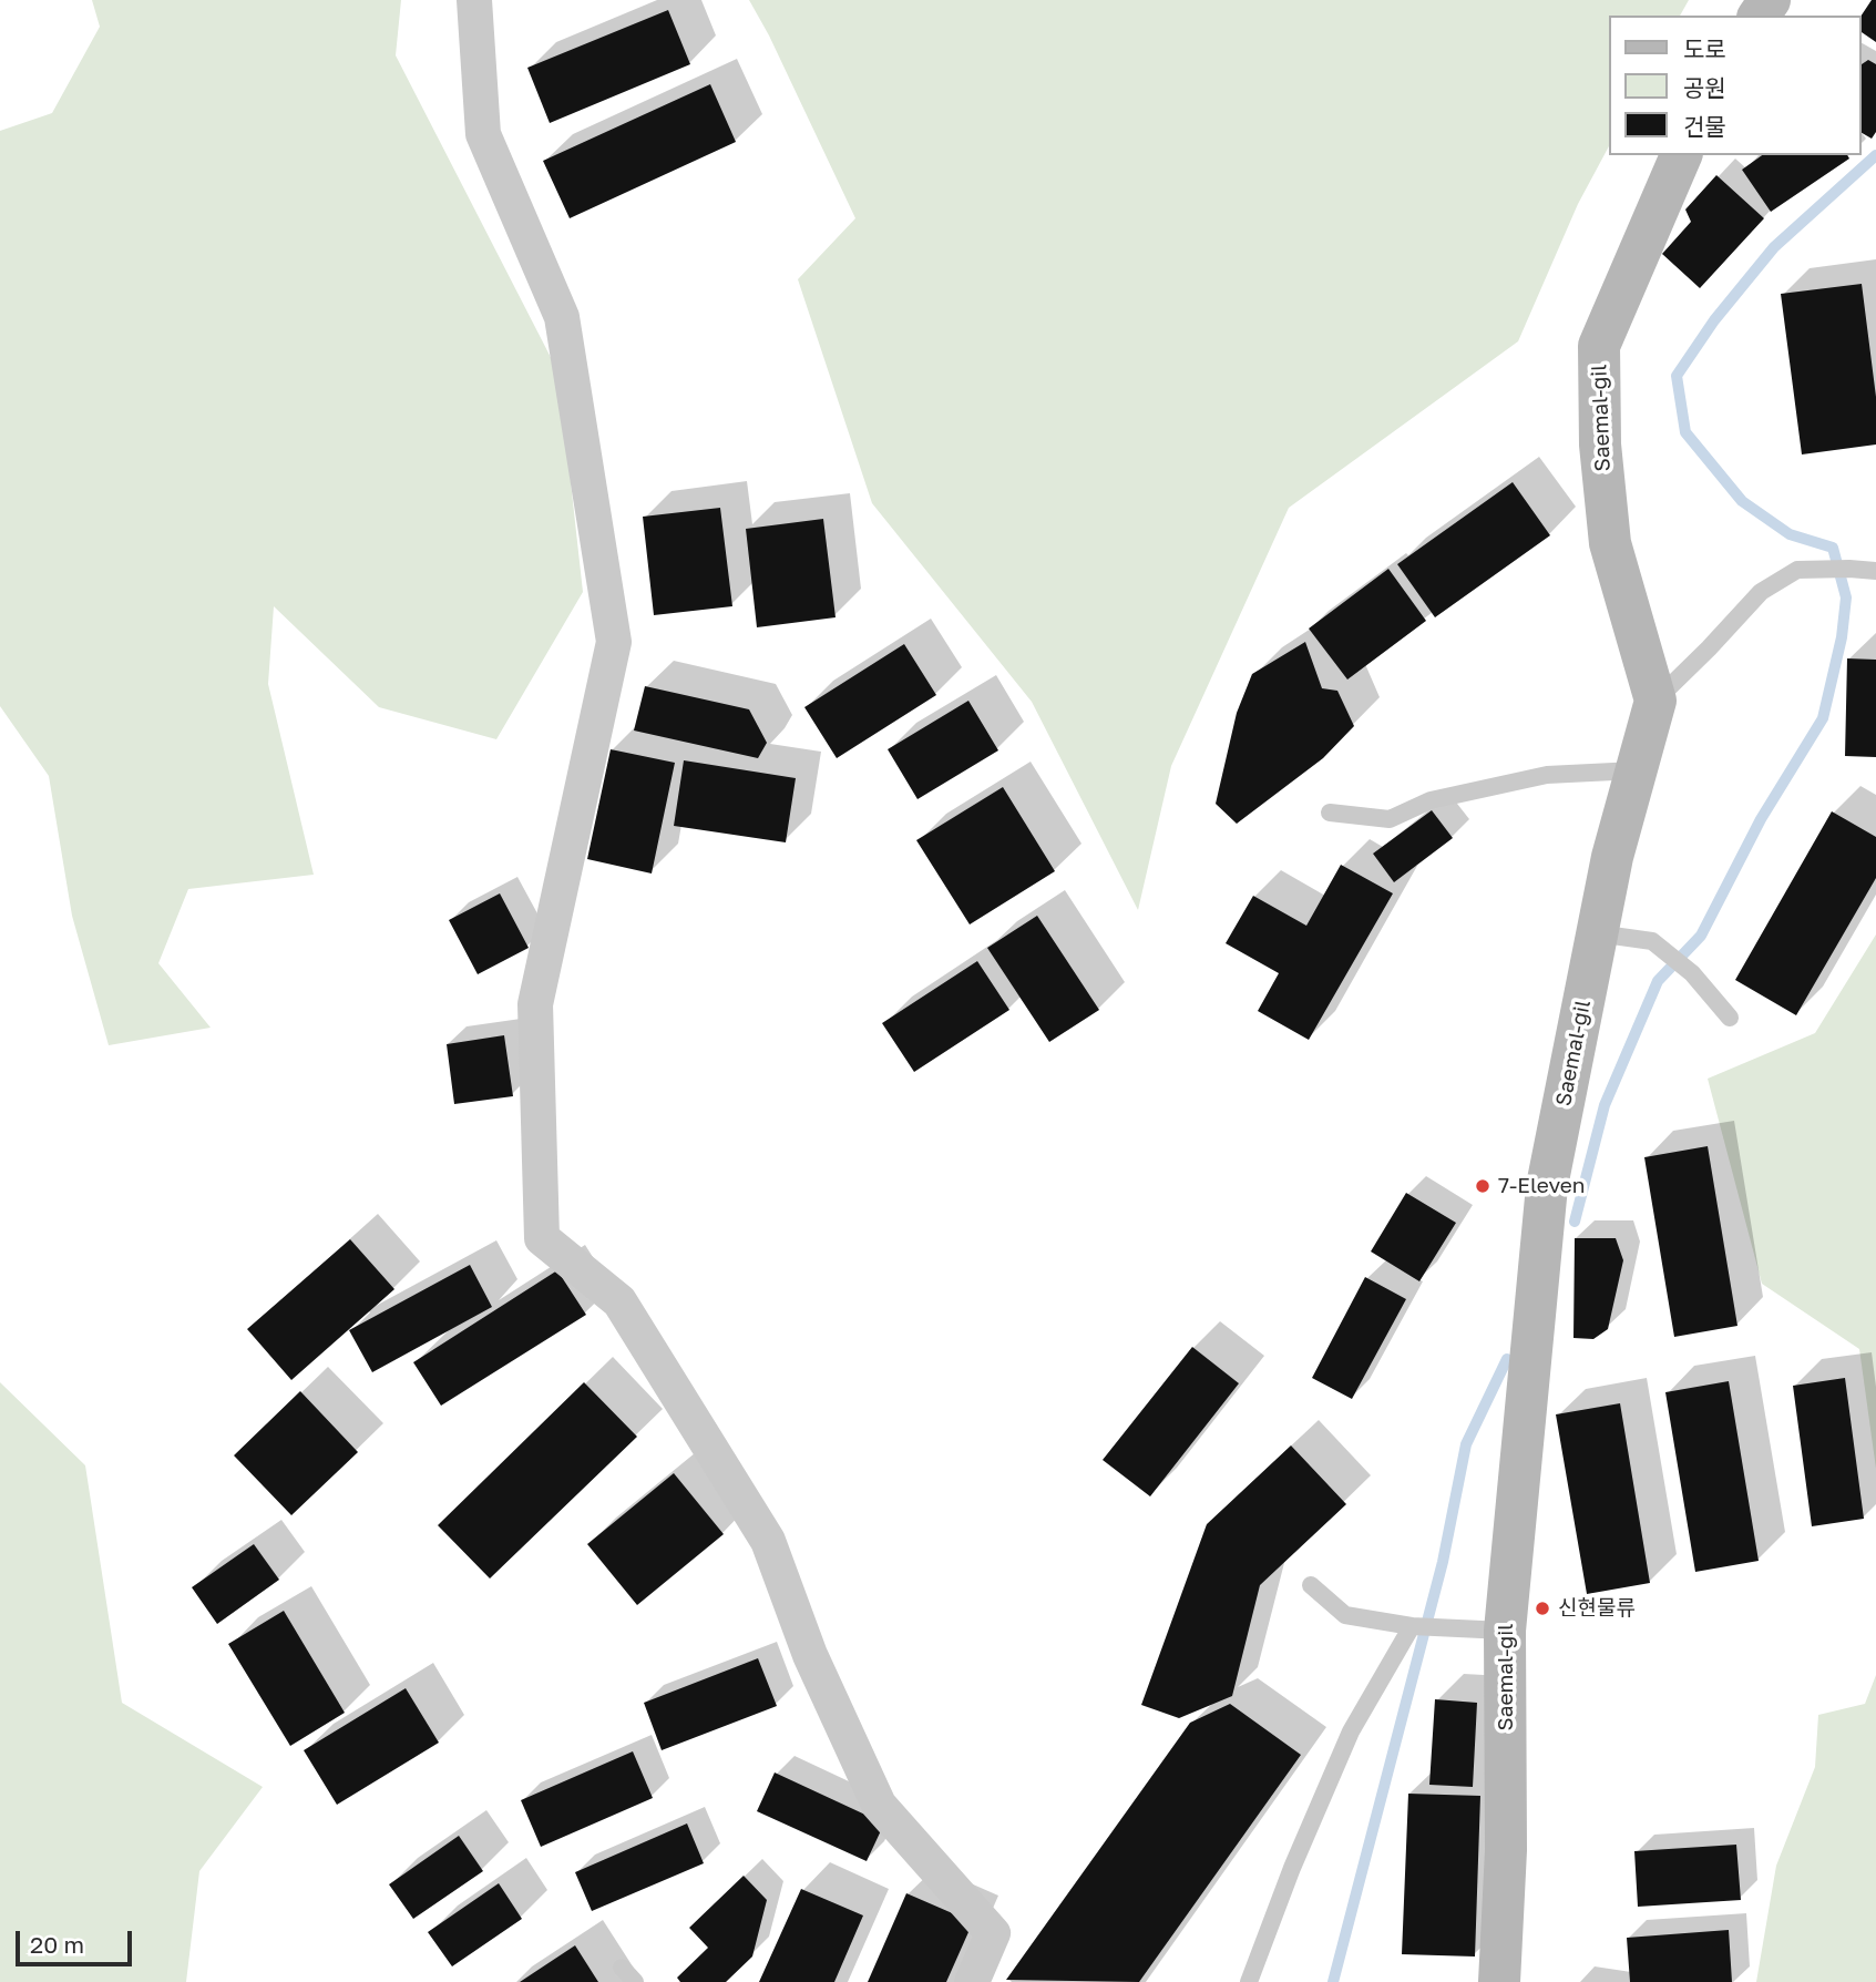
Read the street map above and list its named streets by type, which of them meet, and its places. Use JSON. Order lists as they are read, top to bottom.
{
  "streets": {
    "street": ["Saemal-gil"]
  },
  "places": ["7-Eleven", "신현물류"],
  "legend": ["도로", "공원", "건물"],
  "scale_bar": "20 m"
}
